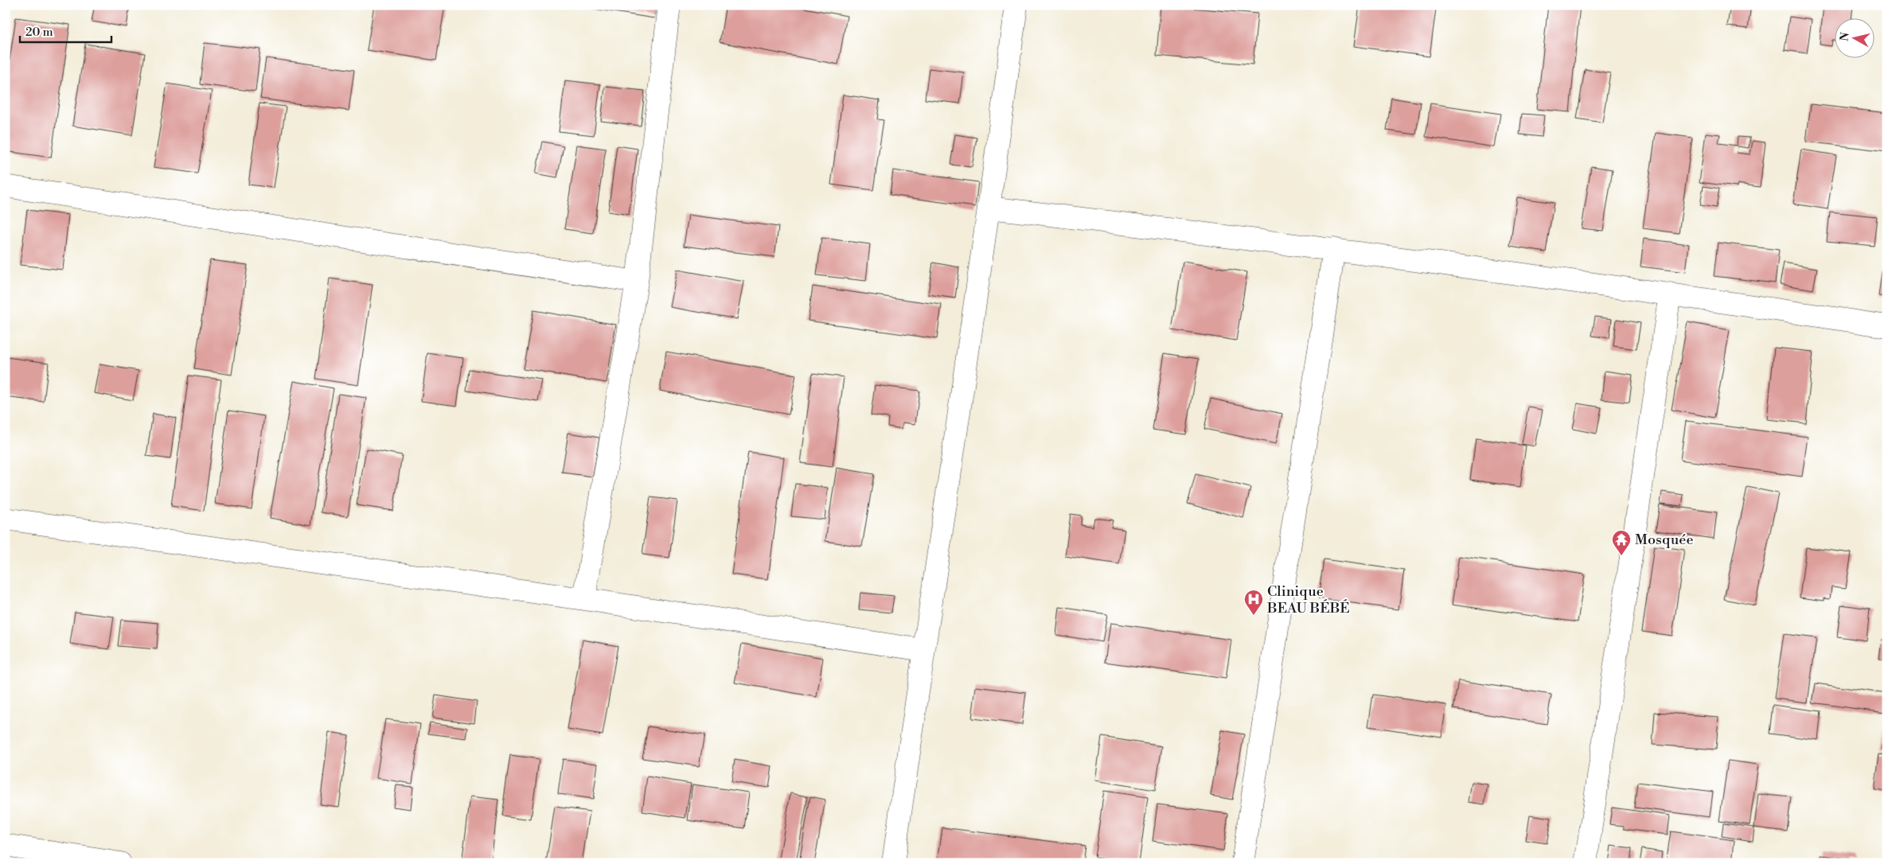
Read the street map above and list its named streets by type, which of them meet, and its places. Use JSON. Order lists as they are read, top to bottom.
{
  "places": {
    "temple": ["Mosquée"],
    "hospital": ["Clinique BEAU BÉBÉ"]
  },
  "scale_bar": "20 m",
  "north": "left"
}
